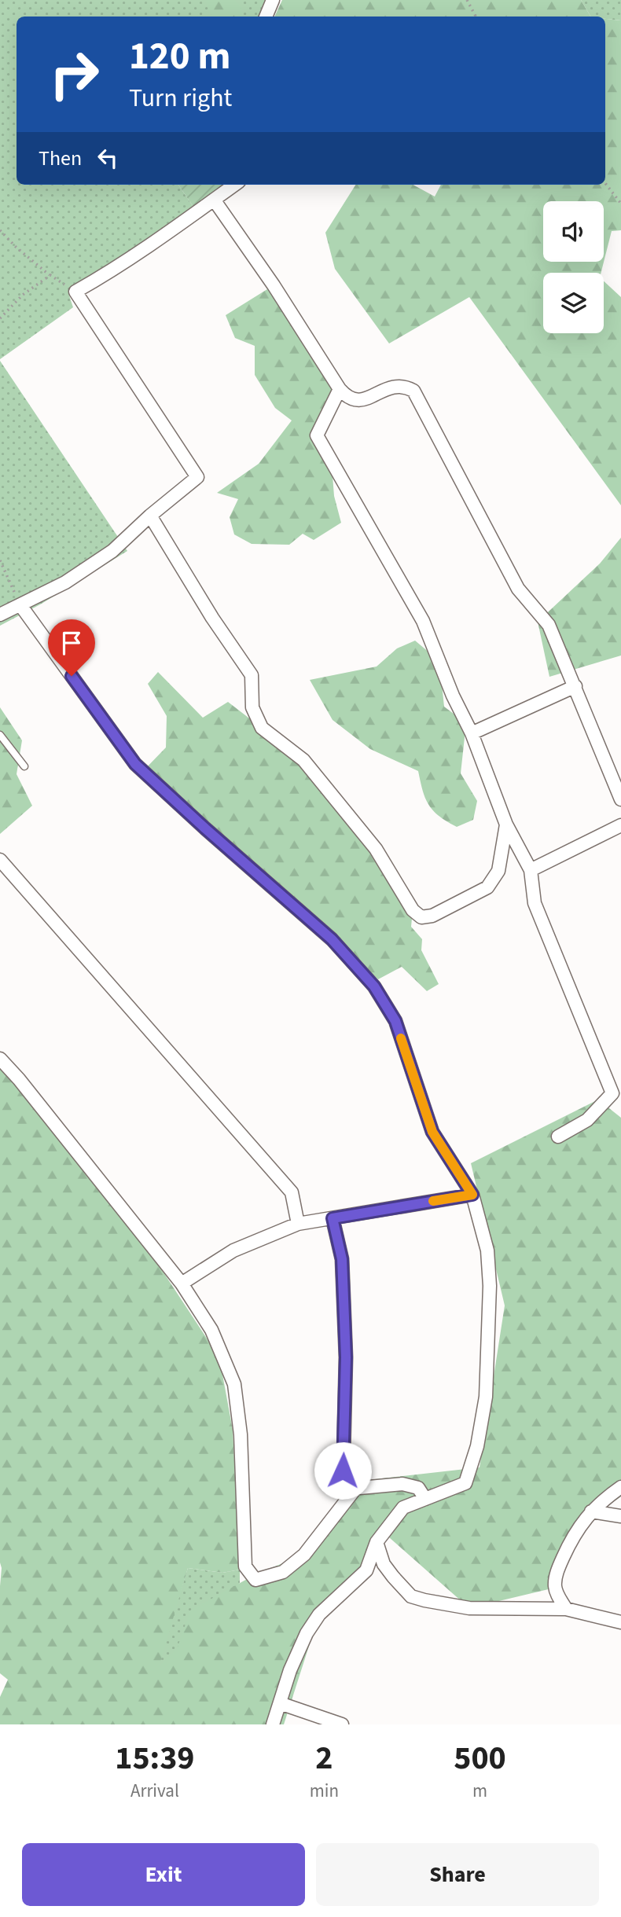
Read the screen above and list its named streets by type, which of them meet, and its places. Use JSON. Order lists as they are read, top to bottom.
{
  "page": {
    "turn": ["120 m", "Turn right"],
    "then": "Then",
    "eta": [
      "15:39",
      "Arrival",
      "2",
      "min",
      "500",
      "m"
    ],
    "buttons": ["Exit", "Share"]
  }
}
